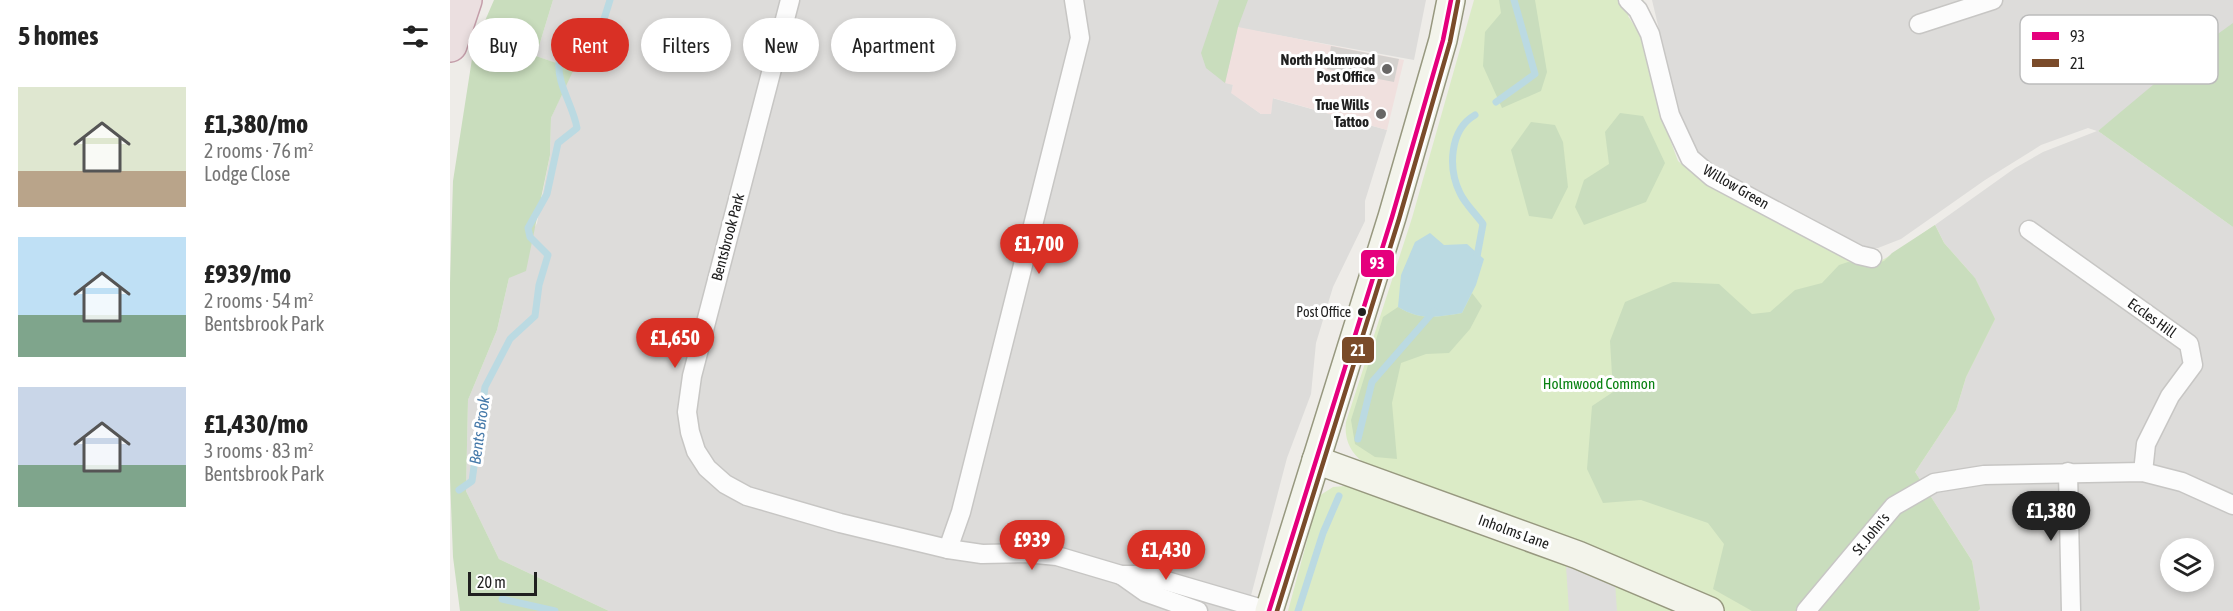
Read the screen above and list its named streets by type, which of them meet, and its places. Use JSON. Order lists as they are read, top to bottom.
{
  "streets": {
    "street": [
      "Willow Green",
      "Bentsbrook Park",
      "Eccles Hill",
      "Inholms Lane",
      "St. John's"
    ]
  },
  "crossings": [
    ["Eccles Hill", "St. John's"]
  ],
  "water": ["Bents Brook"],
  "parks": ["Holmwood Common"],
  "places": ["North Holmwood Post Office", "True Wills Tattoo", "Post Office"],
  "lines": ["transit line 93", "transit line 21"],
  "legend": ["93", "21"],
  "scale_bar": "20 m",
  "page": {
    "heading": "5 homes",
    "chip": [
      "Buy",
      "Rent",
      "Filters",
      "New",
      "Apartment"
    ],
    "list": [
      {
        "name": "£1,380/mo",
        "note": "2 rooms · 76 m² · Lodge Close"
      },
      {
        "name": "£939/mo",
        "note": "2 rooms · 54 m² · Bentsbrook Park"
      },
      {
        "name": "£1,430/mo",
        "note": "3 rooms · 83 m² · Bentsbrook Park"
      }
    ],
    "price": [
      "£1,700",
      "£1,650",
      "£1,380",
      "£939",
      "£1,430"
    ],
    "scale": "20 m"
  }
}
